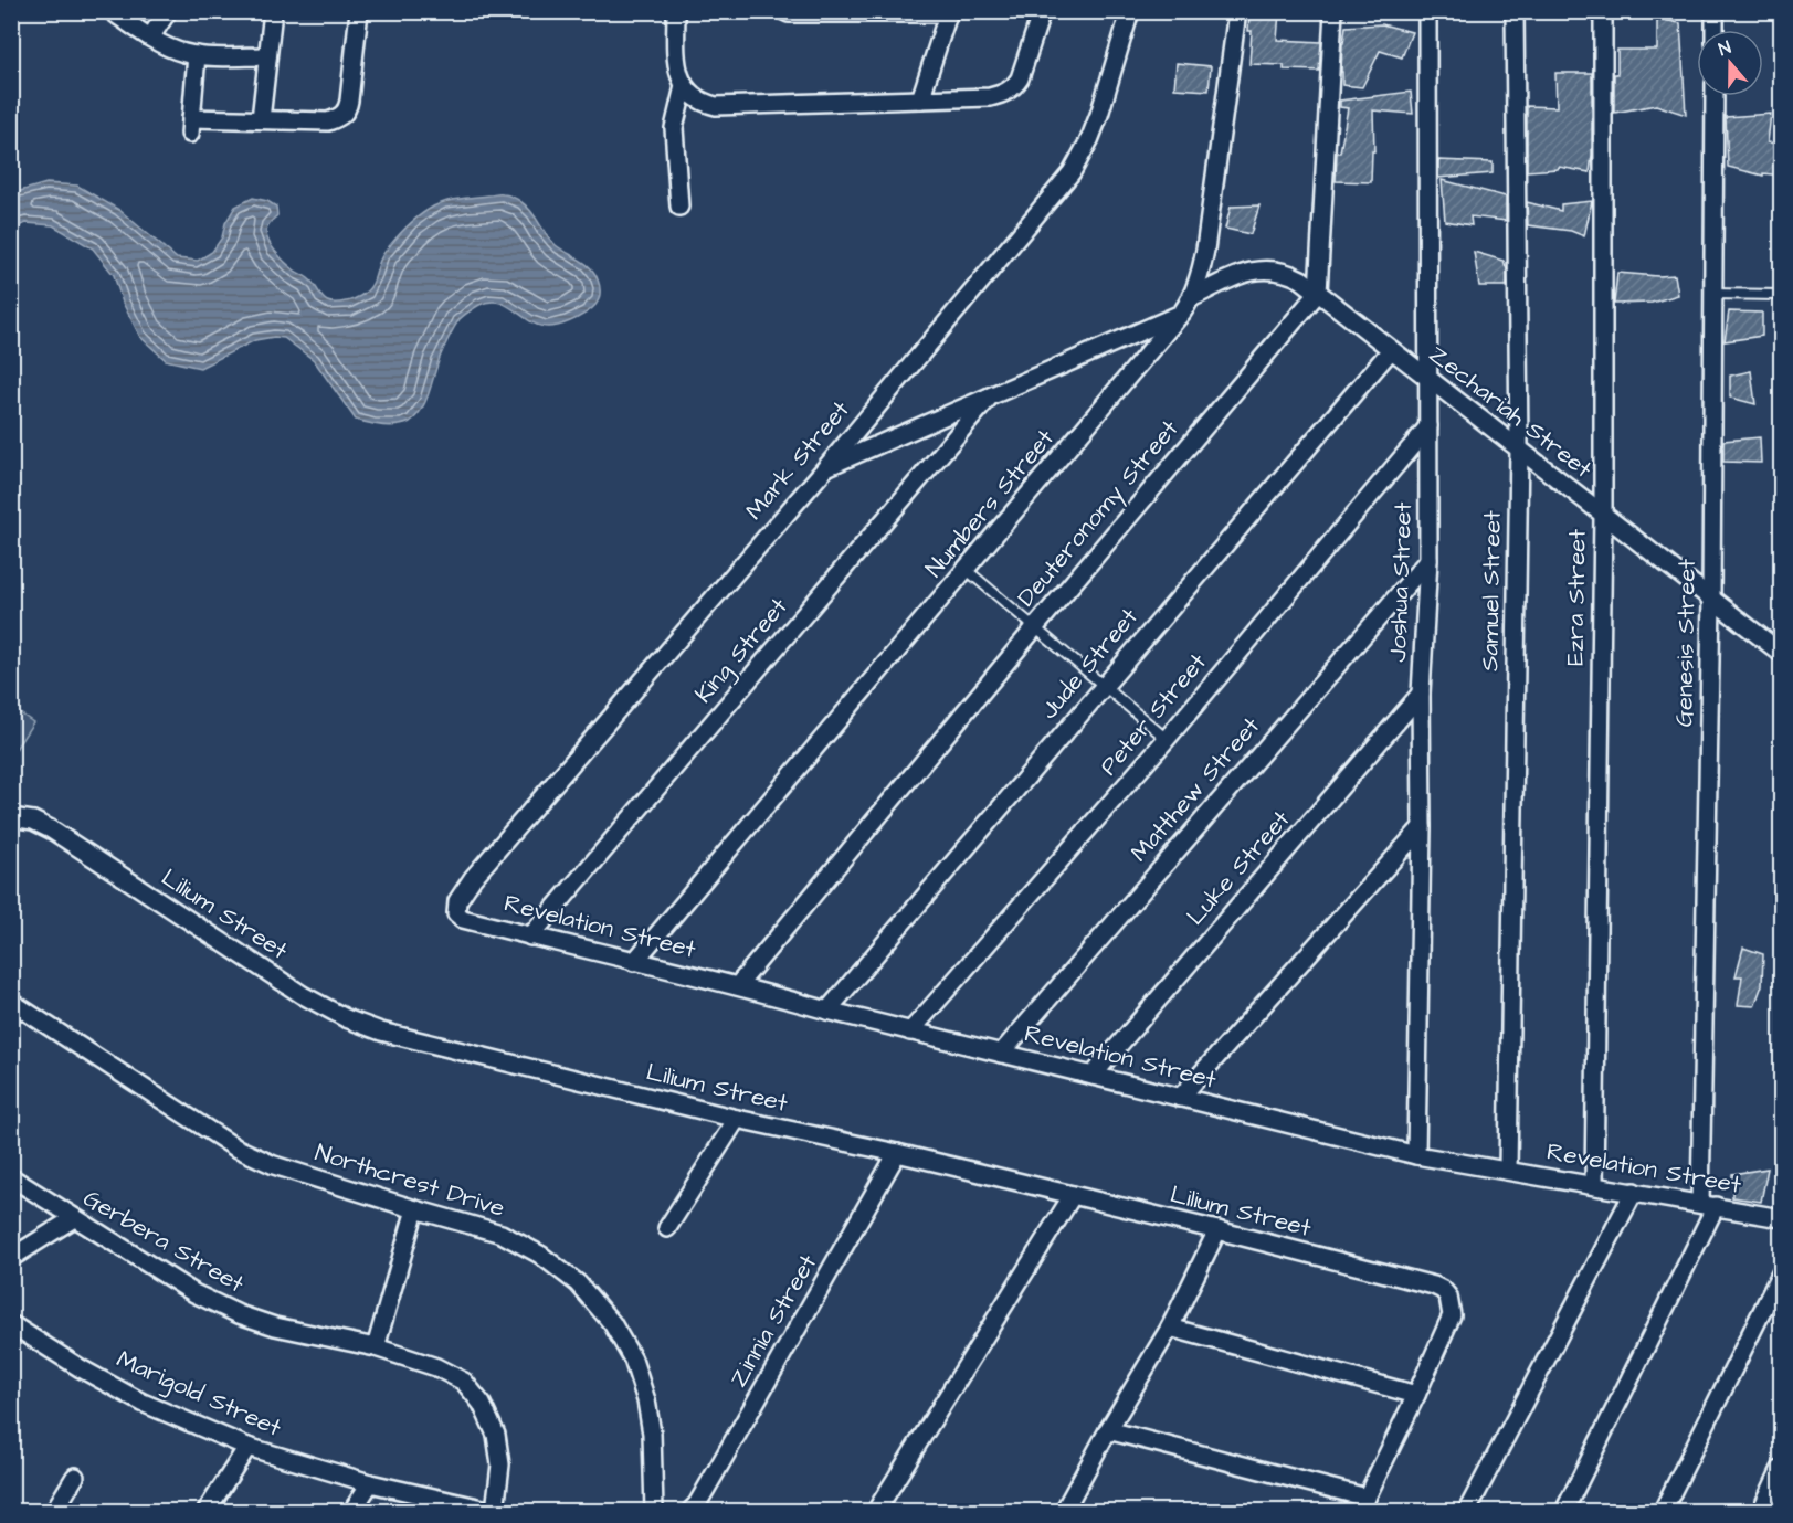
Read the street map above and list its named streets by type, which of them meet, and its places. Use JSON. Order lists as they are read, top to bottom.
{
  "streets": {
    "street": [
      "Zechariah Street",
      "Mark Street",
      "Numbers Street",
      "Deuteronomy Street",
      "Joshua Street",
      "Samuel Street",
      "Ezra Street",
      "Genesis Street",
      "King Street",
      "Jude Street",
      "Peter Street",
      "Matthew Street",
      "Luke Street",
      "Lilium Street",
      "Revelation Street",
      "Northcrest Drive",
      "Gerbera Street",
      "Zinnia Street",
      "Marigold Street"
    ]
  },
  "crossings": [
    ["Zechariah Street", "Numbers Street"],
    ["Zechariah Street", "Deuteronomy Street"],
    ["Zechariah Street", "Joshua Street"],
    ["Zechariah Street", "Samuel Street"],
    ["Zechariah Street", "Ezra Street"],
    ["Zechariah Street", "Genesis Street"],
    ["Zechariah Street", "Jude Street"],
    ["Mark Street", "Revelation Street"],
    ["Numbers Street", "Revelation Street"],
    ["Deuteronomy Street", "Revelation Street"],
    ["Joshua Street", "Peter Street"],
    ["Joshua Street", "Matthew Street"],
    ["Joshua Street", "Luke Street"],
    ["Joshua Street", "Revelation Street"],
    ["Samuel Street", "Revelation Street"],
    ["Ezra Street", "Revelation Street"],
    ["Genesis Street", "Revelation Street"],
    ["King Street", "Revelation Street"],
    ["Jude Street", "Revelation Street"],
    ["Peter Street", "Revelation Street"],
    ["Matthew Street", "Revelation Street"],
    ["Luke Street", "Revelation Street"],
    ["Lilium Street", "Zinnia Street"],
    ["Gerbera Street", "Marigold Street"]
  ],
  "north": "top"
}
